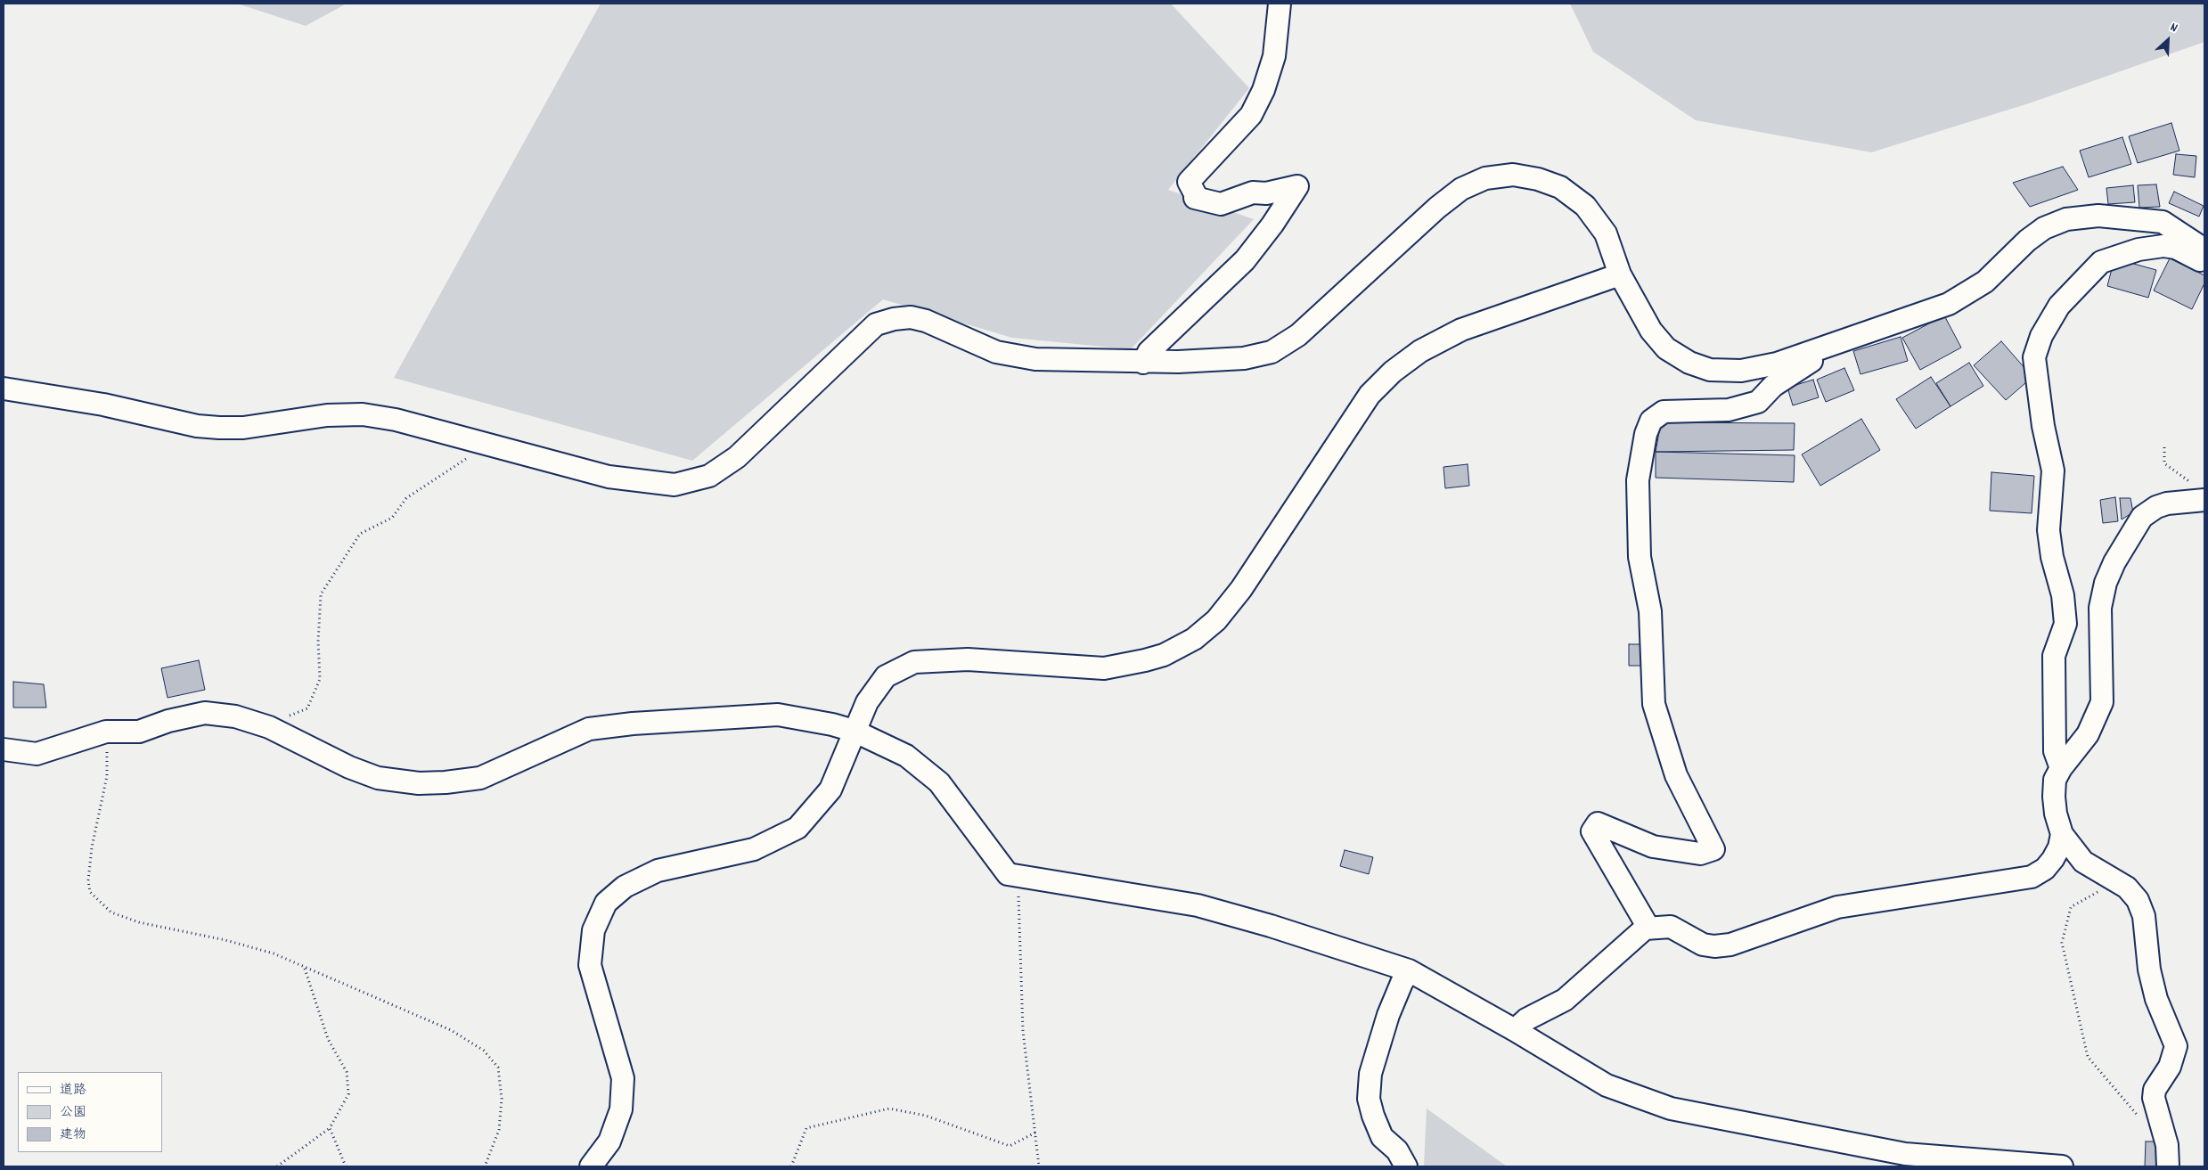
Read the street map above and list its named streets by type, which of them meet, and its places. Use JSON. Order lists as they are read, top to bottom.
{
  "legend": ["道路", "公園", "建物"],
  "north": "top right"
}
